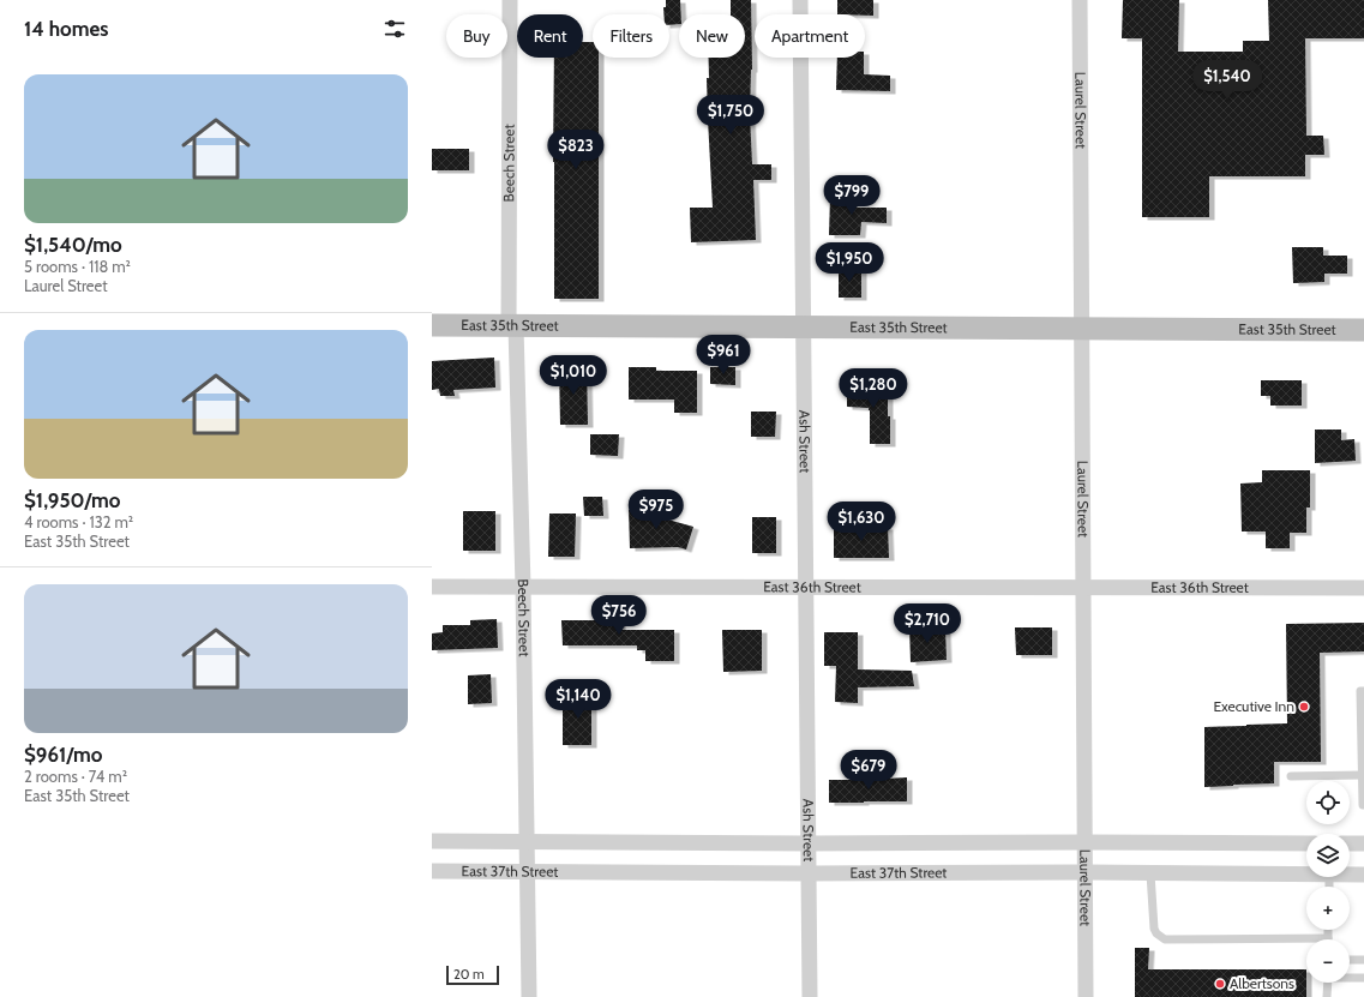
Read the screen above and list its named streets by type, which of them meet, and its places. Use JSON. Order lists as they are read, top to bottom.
{
  "streets": {
    "street": [
      "Laurel Street",
      "Beech Street",
      "East 35th Street",
      "Ash Street",
      "East 36th Street",
      "East 37th Street"
    ]
  },
  "crossings": [
    ["Laurel Street", "East 35th Street"],
    ["Laurel Street", "East 36th Street"],
    ["Laurel Street", "East 37th Street"],
    ["Beech Street", "East 35th Street"],
    ["Beech Street", "East 36th Street"],
    ["Beech Street", "East 37th Street"],
    ["East 35th Street", "Ash Street"],
    ["Ash Street", "East 36th Street"],
    ["Ash Street", "East 37th Street"]
  ],
  "places": ["Executive Inn", "Albertsons"],
  "scale_bar": "20 m",
  "page": {
    "heading": "14 homes",
    "chip": [
      "Buy",
      "Rent",
      "Filters",
      "New",
      "Apartment"
    ],
    "list": [
      {
        "name": "$1,540/mo",
        "note": "5 rooms · 118 m² · Laurel Street"
      },
      {
        "name": "$1,950/mo",
        "note": "4 rooms · 132 m² · East 35th Street"
      },
      {
        "name": "$961/mo",
        "note": "2 rooms · 74 m² · East 35th Street"
      }
    ],
    "price": [
      "$1,540",
      "$1,750",
      "$823",
      "$799",
      "$1,950",
      "$961",
      "$1,010",
      "$1,280",
      "$975",
      "$1,630",
      "$756",
      "$2,710",
      "$1,140",
      "$679"
    ],
    "map_buttons": ["+", "−"],
    "scale": "20 m"
  }
}
